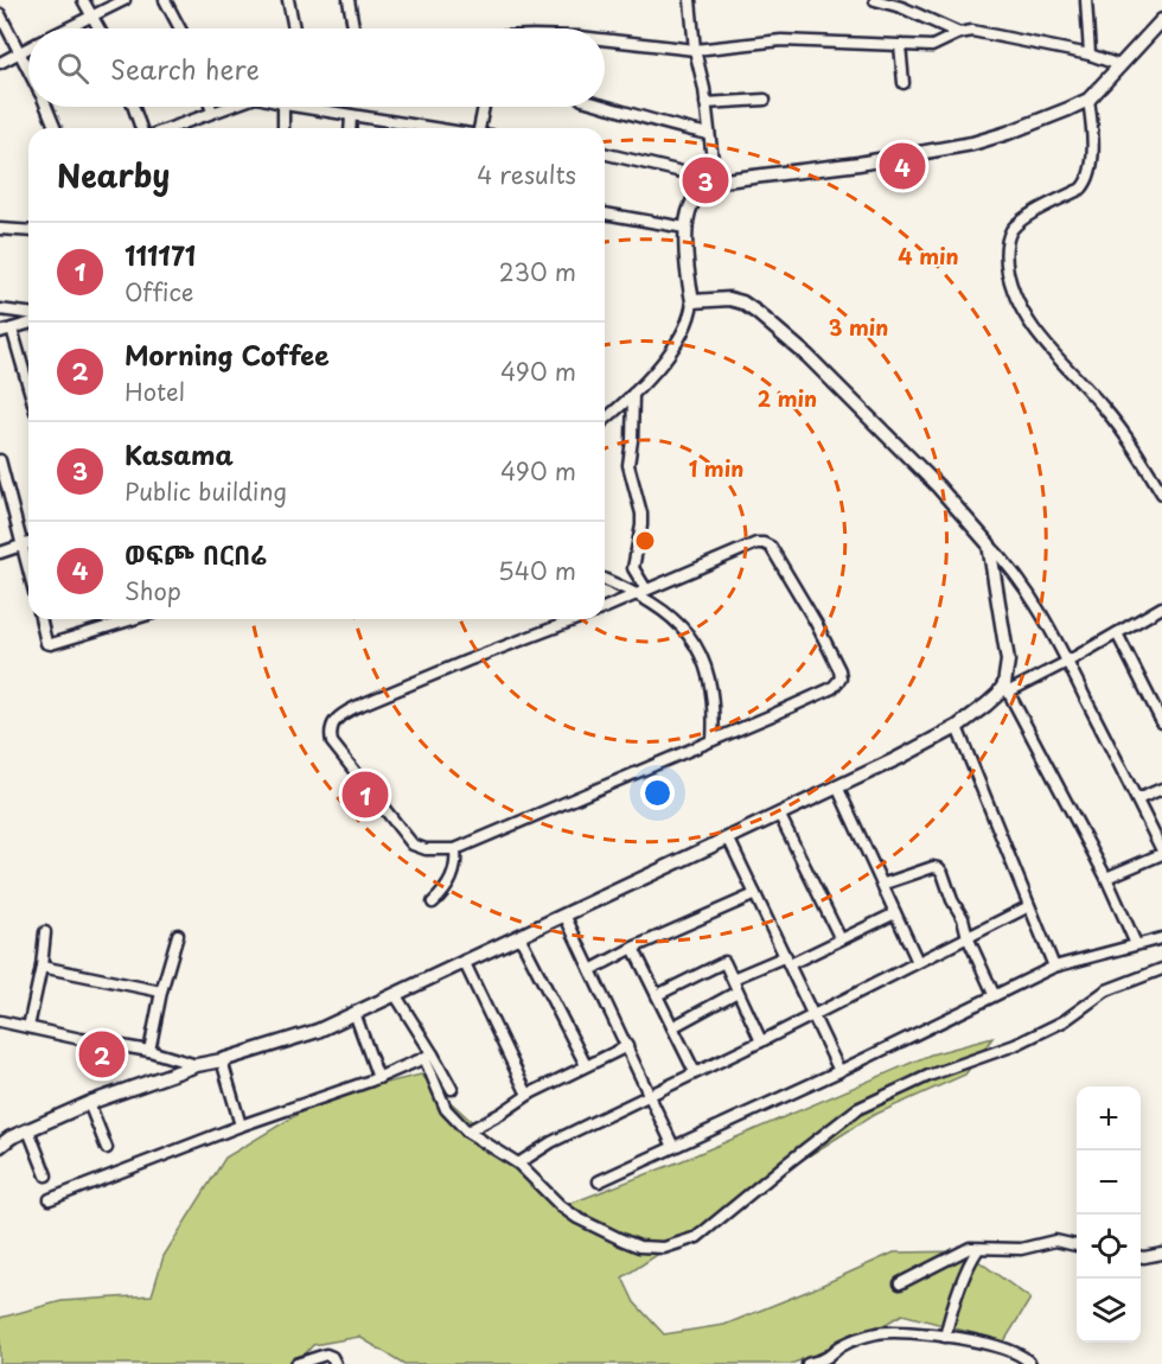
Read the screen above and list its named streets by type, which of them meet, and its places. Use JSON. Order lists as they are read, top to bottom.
{
  "page": {
    "search": "Search here",
    "heading": ["Nearby", "4 results"],
    "pins": [
      "4",
      "3",
      "1",
      "2"
    ],
    "list": [
      {
        "mark": "1",
        "name": "111171",
        "note": "Office",
        "value": "230 m"
      },
      {
        "mark": "2",
        "name": "Morning Coffee",
        "note": "Hotel",
        "value": "490 m"
      },
      {
        "mark": "3",
        "name": "Kasama",
        "note": "Public building",
        "value": "490 m"
      },
      {
        "mark": "4",
        "name": "ወፍጮ በርበሬ",
        "note": "Shop",
        "value": "540 m"
      }
    ],
    "map_buttons": ["+", "−"]
  },
  "rings": [
    "4 min",
    "3 min",
    "2 min",
    "1 min"
  ]
}
